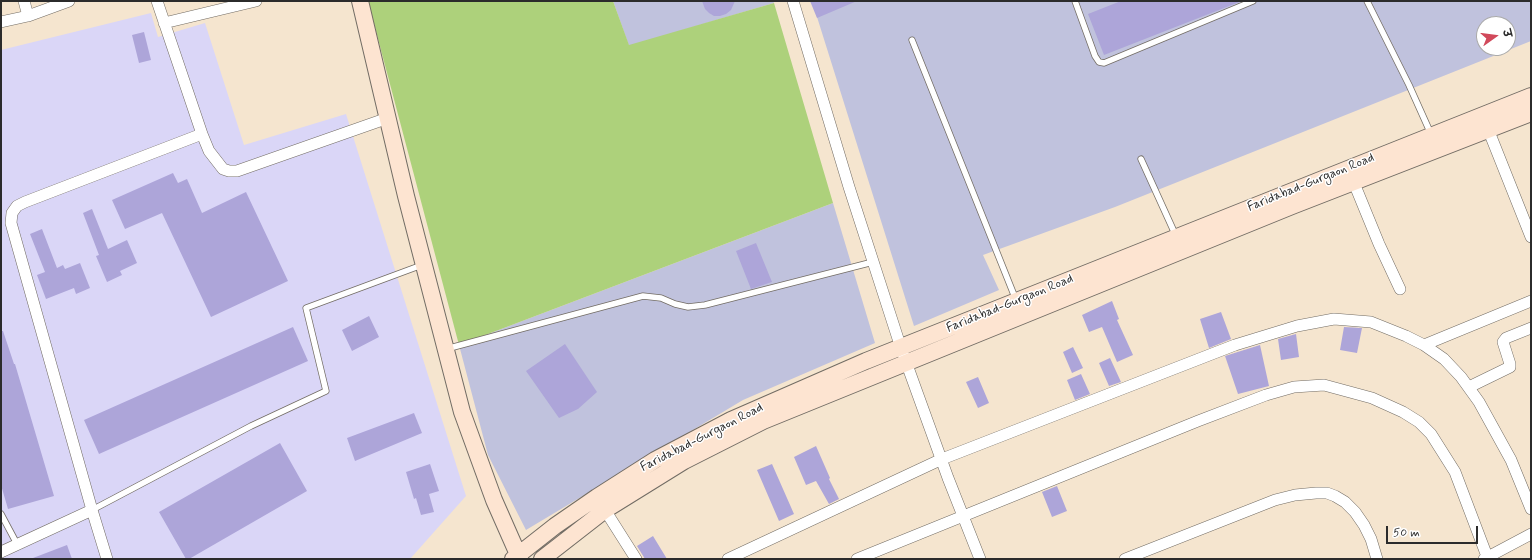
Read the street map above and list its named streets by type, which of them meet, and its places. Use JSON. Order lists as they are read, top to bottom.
{
  "streets": {
    "main road": ["Faridabad-Gurgaon Road"]
  },
  "scale_bar": "50 m",
  "north": "right"
}
